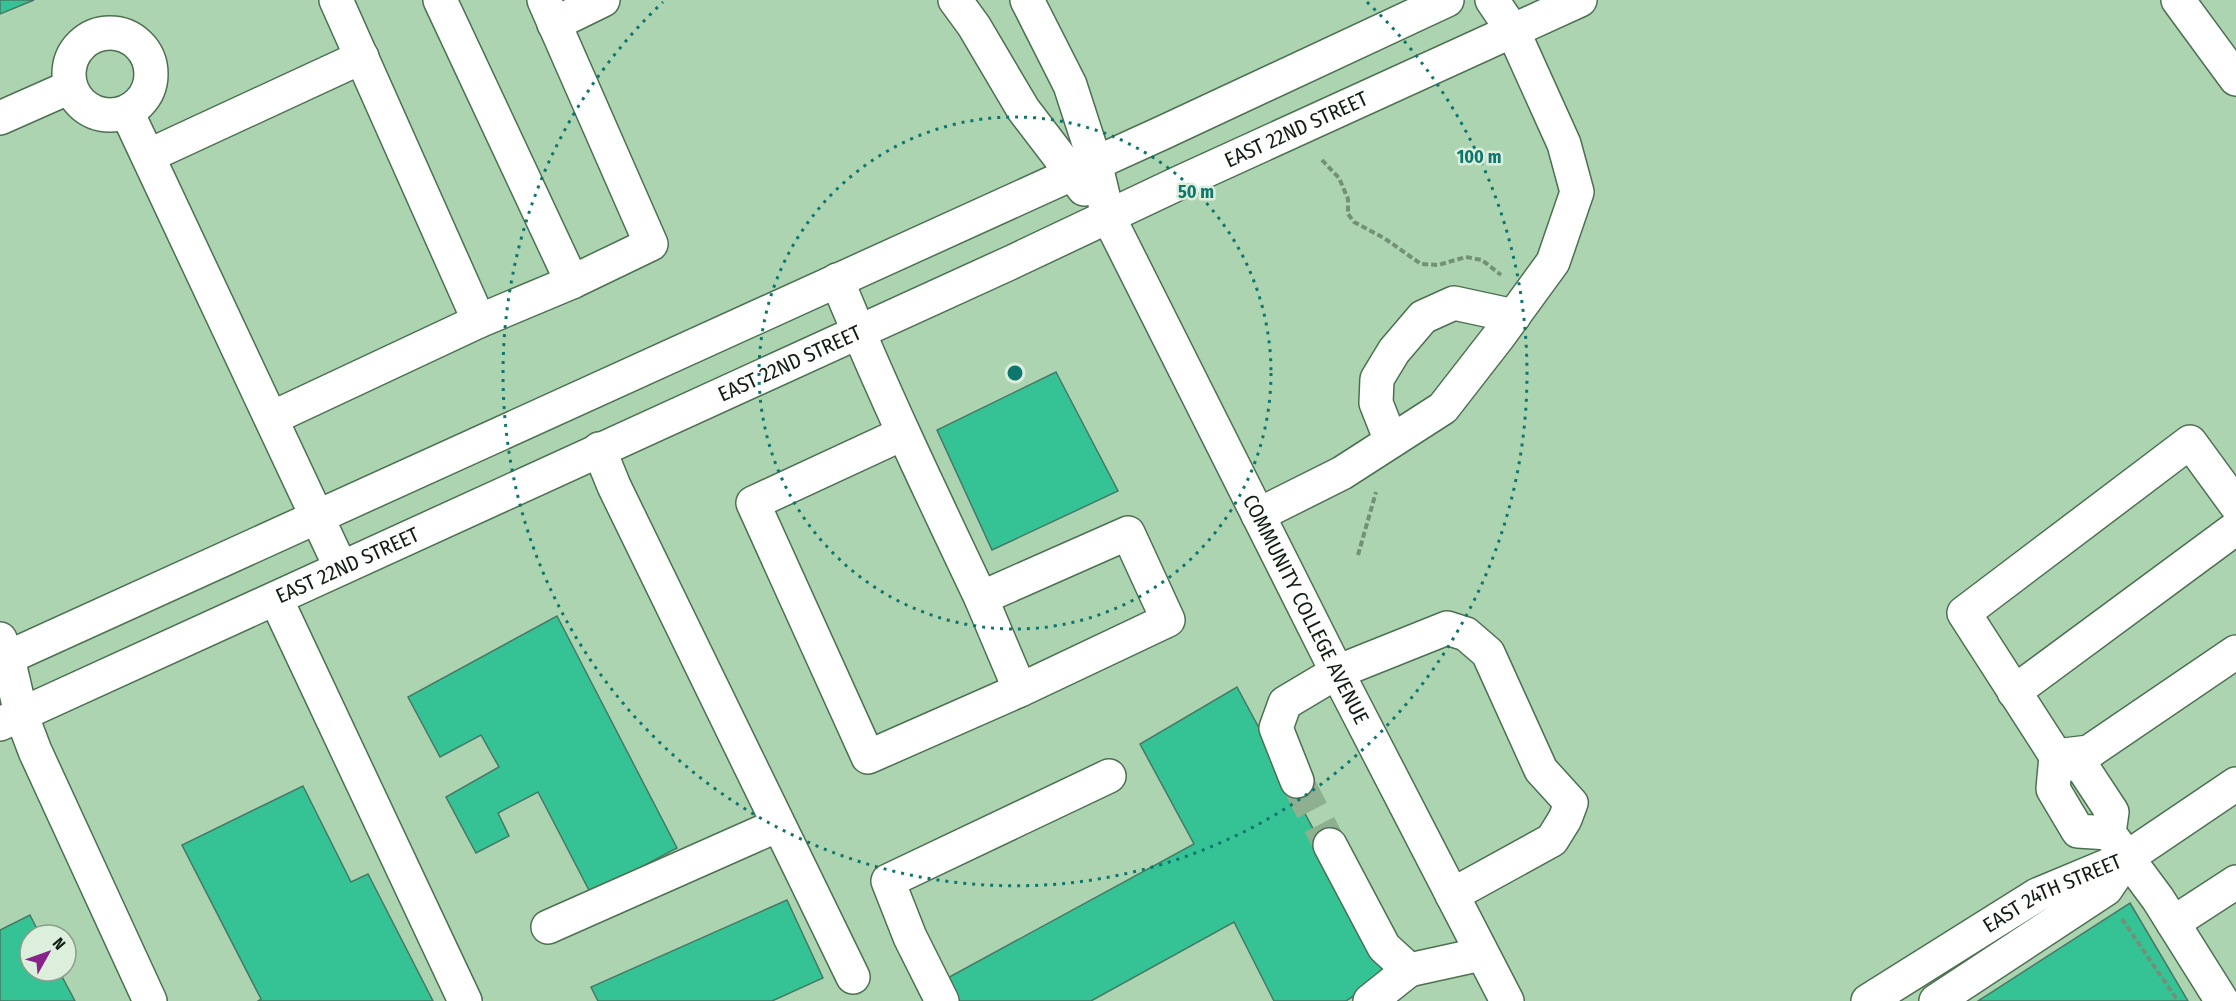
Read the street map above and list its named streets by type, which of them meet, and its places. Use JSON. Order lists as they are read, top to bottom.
{
  "streets": {
    "street": ["EAST 22ND STREET", "COMMUNITY COLLEGE AVENUE", "EAST 24TH STREET"]
  },
  "crossings": [
    ["EAST 22ND STREET", "COMMUNITY COLLEGE AVENUE"]
  ],
  "north": "top right",
  "rings": ["100 m", "50 m"]
}
